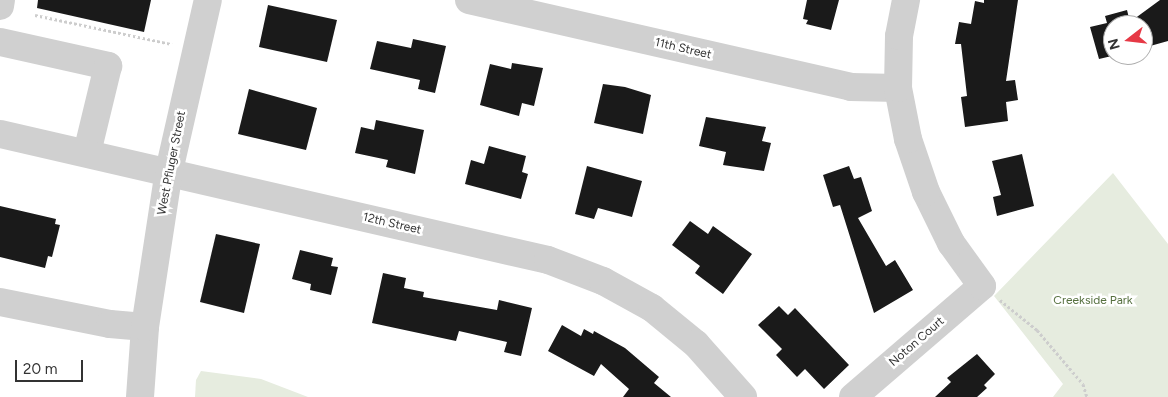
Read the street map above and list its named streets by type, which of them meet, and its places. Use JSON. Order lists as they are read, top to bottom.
{
  "streets": {
    "street": [
      "11th Street",
      "West Pfluger Street",
      "12th Street",
      "Noton Court"
    ]
  },
  "crossings": [
    ["West Pfluger Street", "12th Street"]
  ],
  "parks": ["Creekside Park"],
  "scale_bar": "20 m",
  "north": "left"
}
